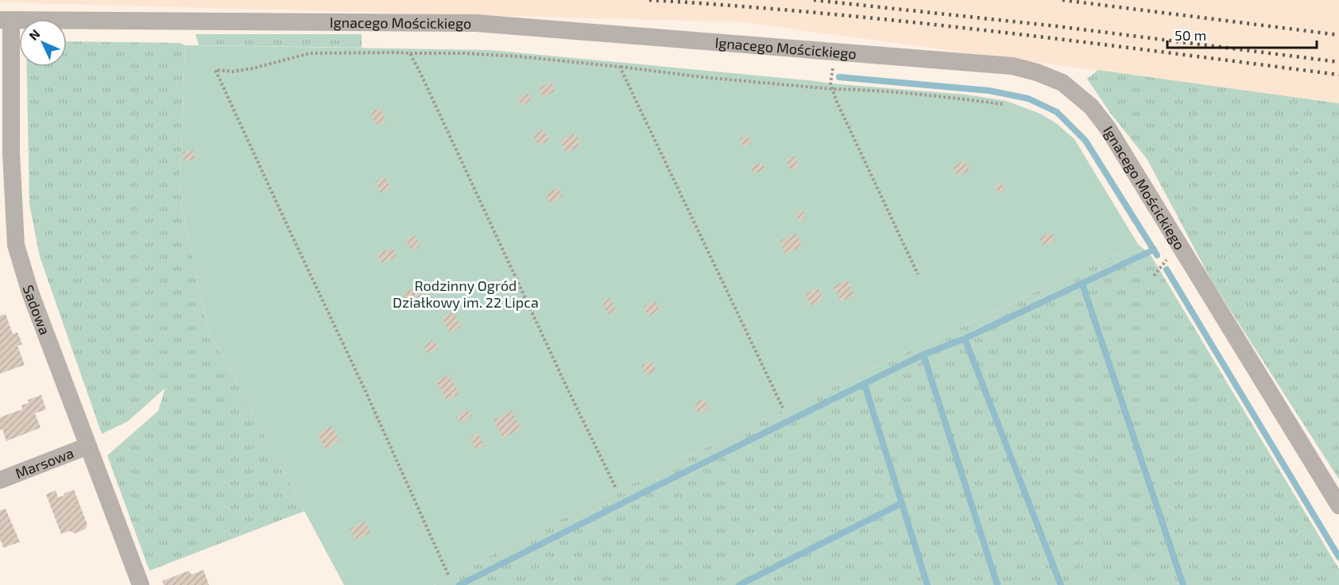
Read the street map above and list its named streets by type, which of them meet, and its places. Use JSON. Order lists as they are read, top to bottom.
{
  "streets": {
    "street": ["Ignacego Mościckiego", "Sadowa", "Marsowa"]
  },
  "crossings": [
    ["Ignacego Mościckiego", "Sadowa"],
    ["Sadowa", "Marsowa"]
  ],
  "parks": ["Rodzinny Ogród Działkowy im. 22 Lipca"],
  "scale_bar": "50 m",
  "north": "top left"
}
